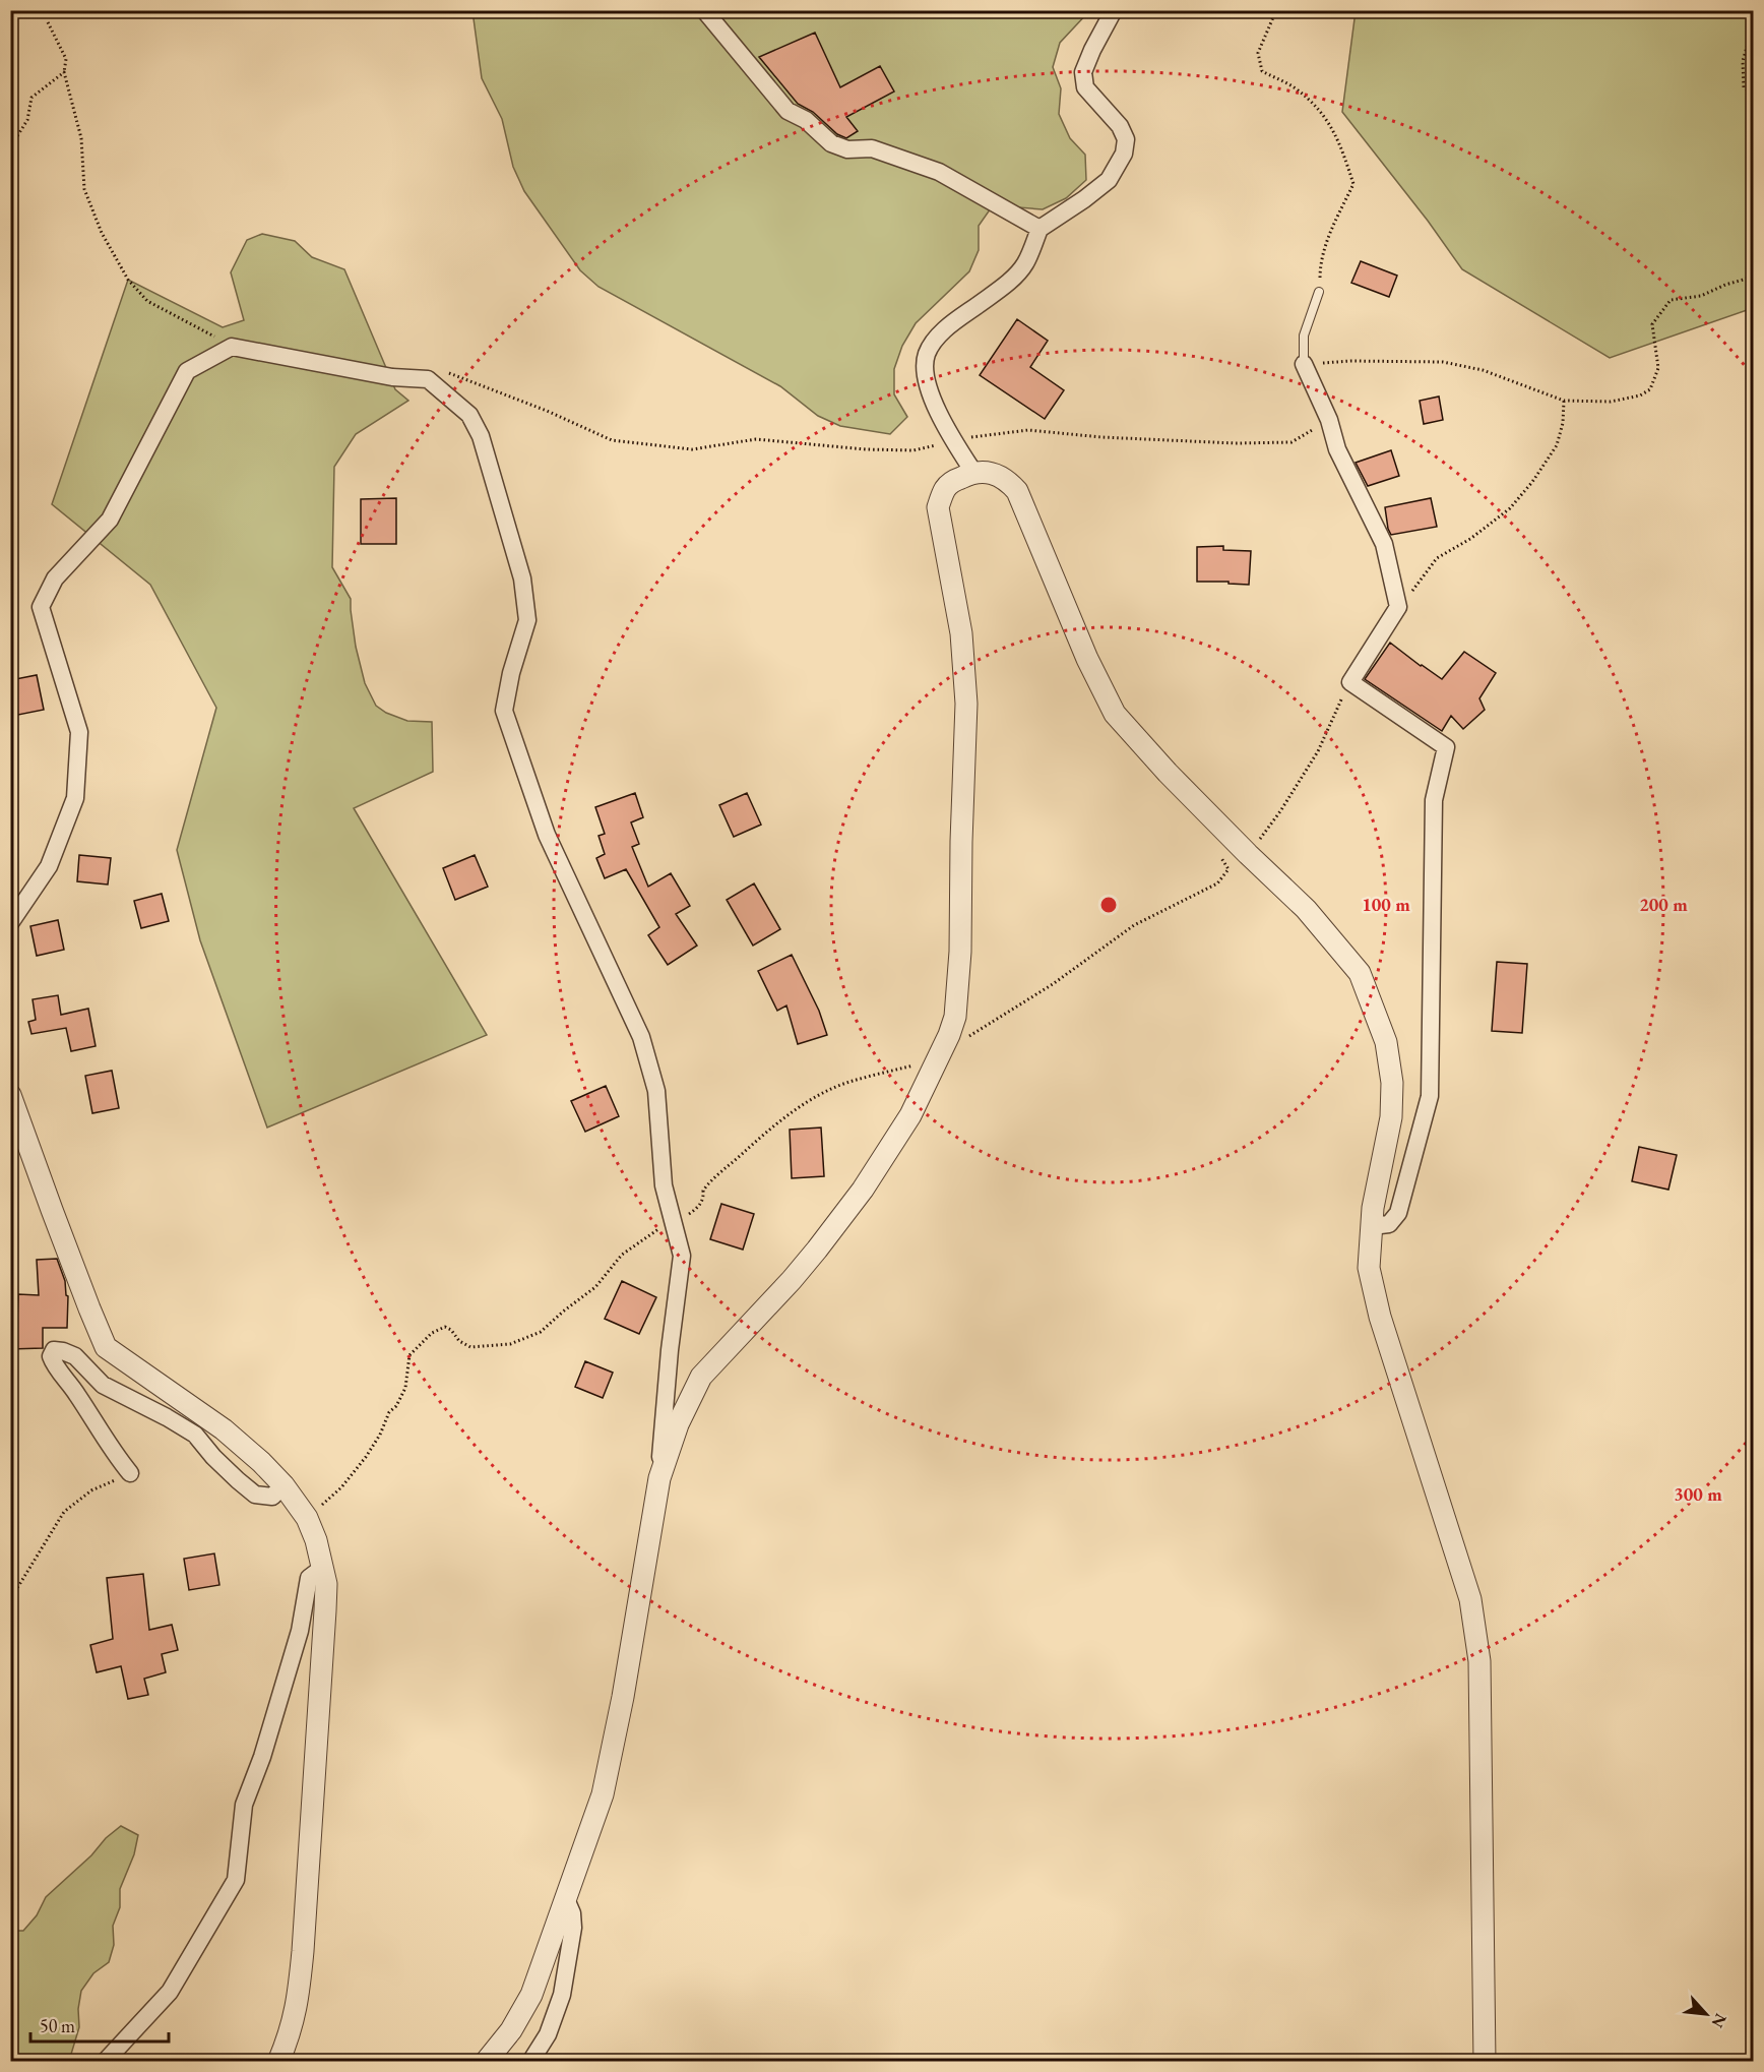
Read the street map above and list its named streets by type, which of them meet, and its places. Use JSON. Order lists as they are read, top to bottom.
{
  "scale_bar": "50 m",
  "north": "bottom right",
  "rings": ["100 m", "200 m", "300 m"]
}
